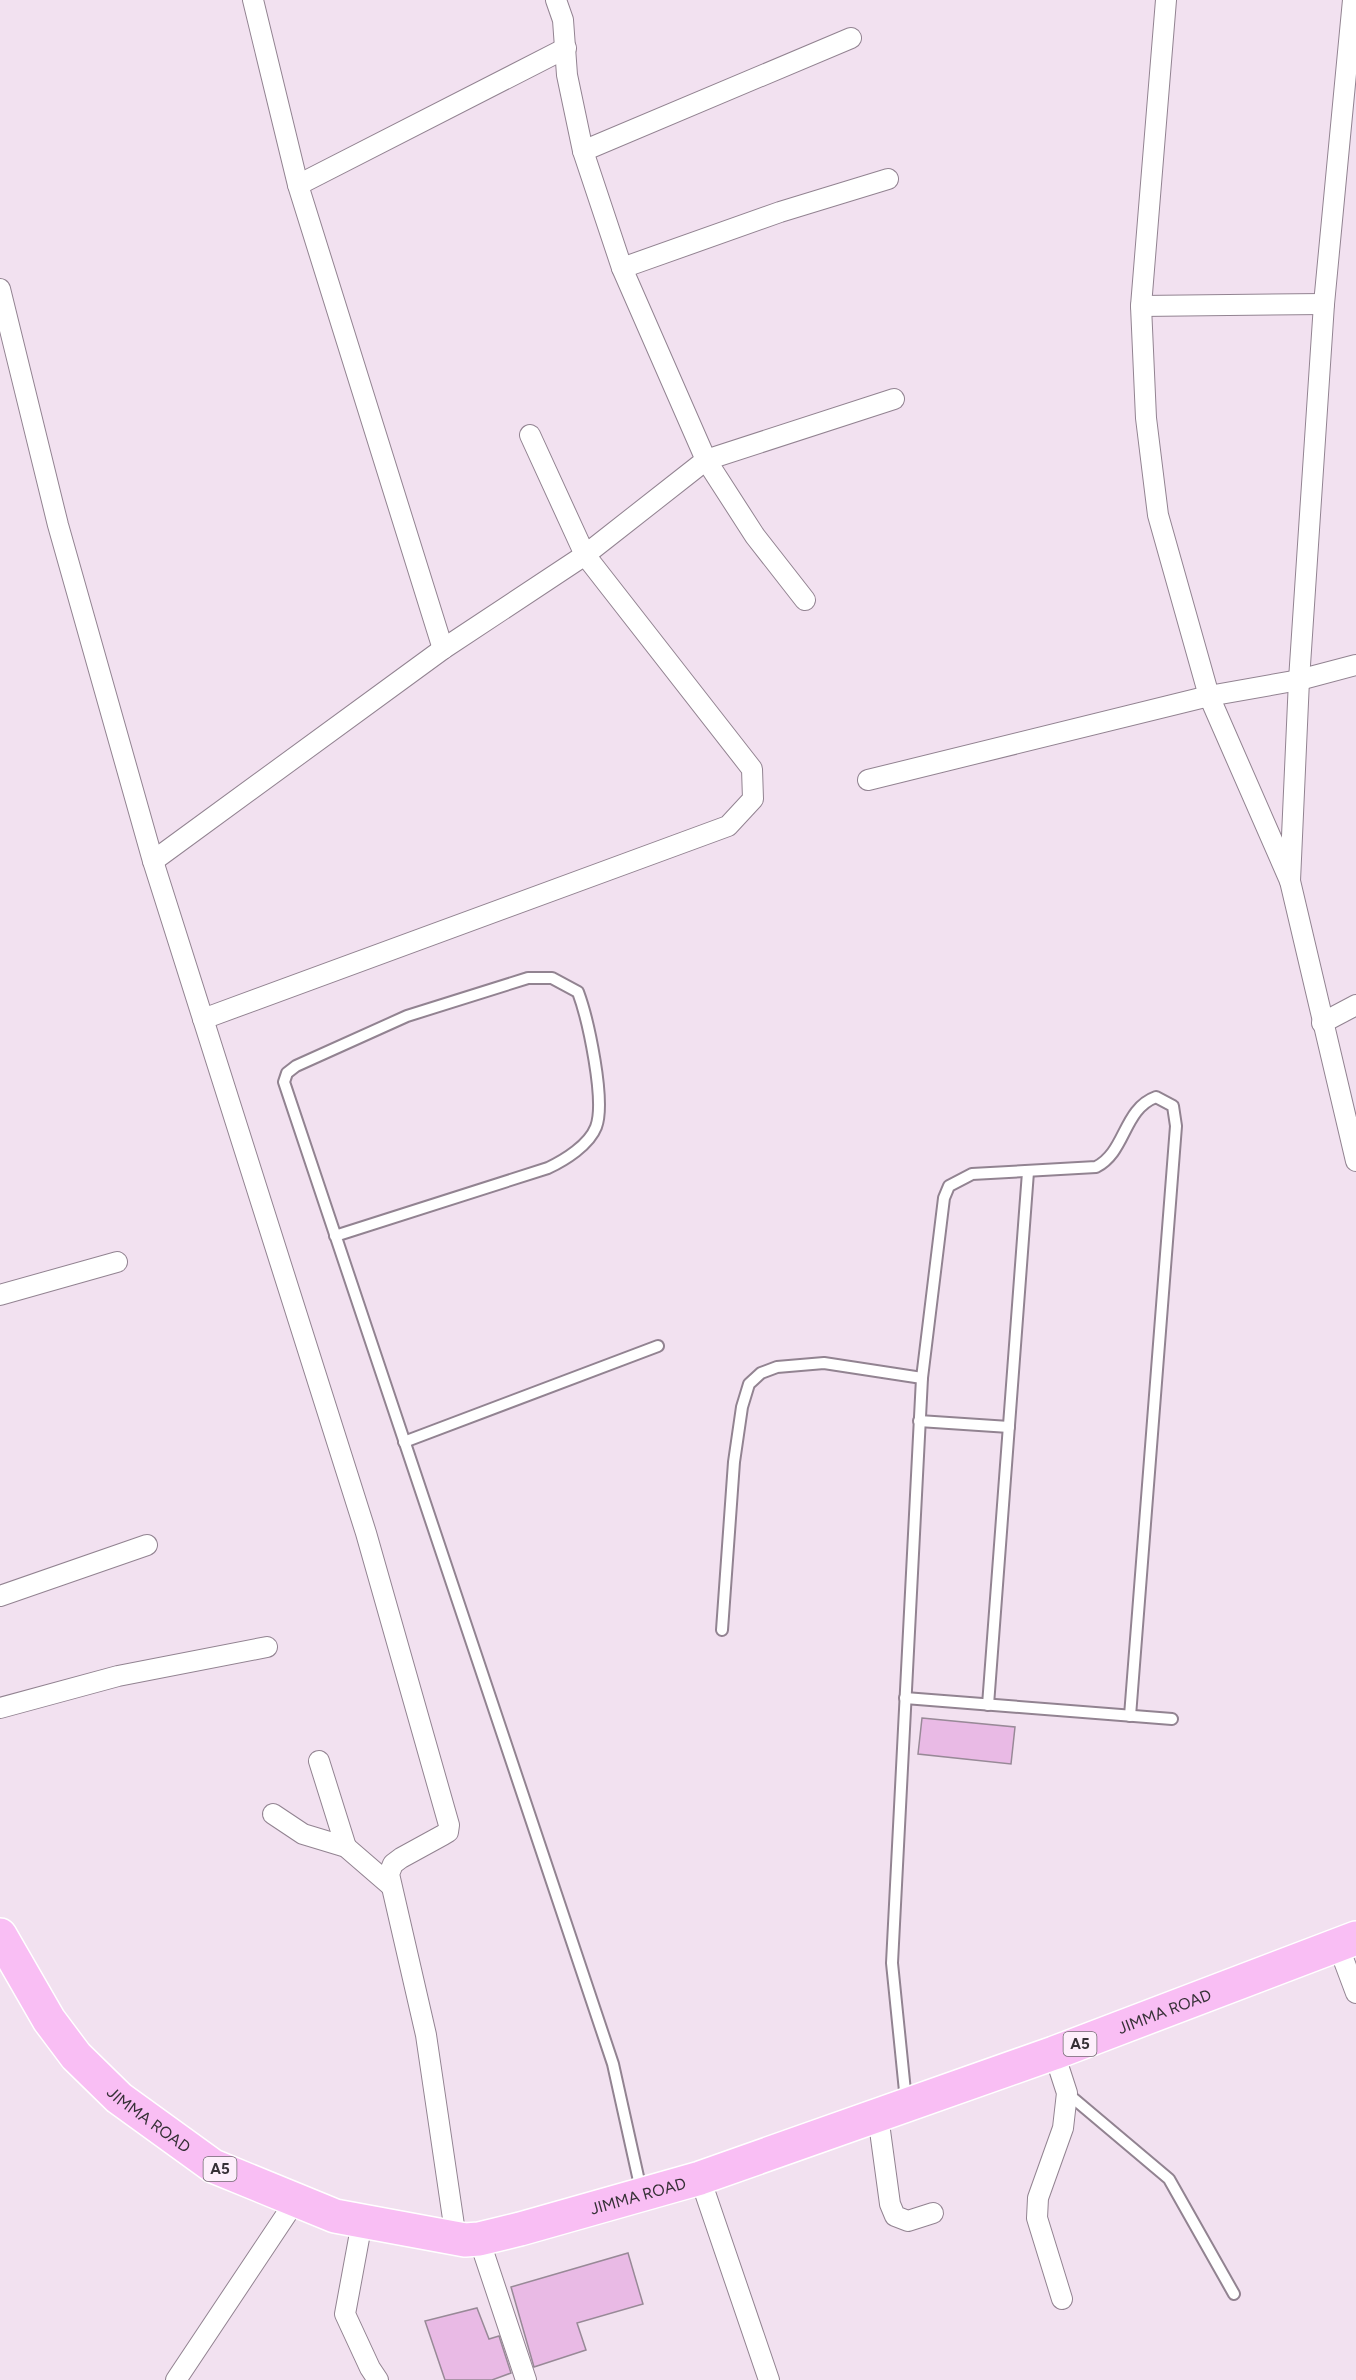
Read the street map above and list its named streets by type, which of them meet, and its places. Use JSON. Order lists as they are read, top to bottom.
{
  "streets": {
    "highway": ["JIMMA ROAD", "A5"]
  }
}
